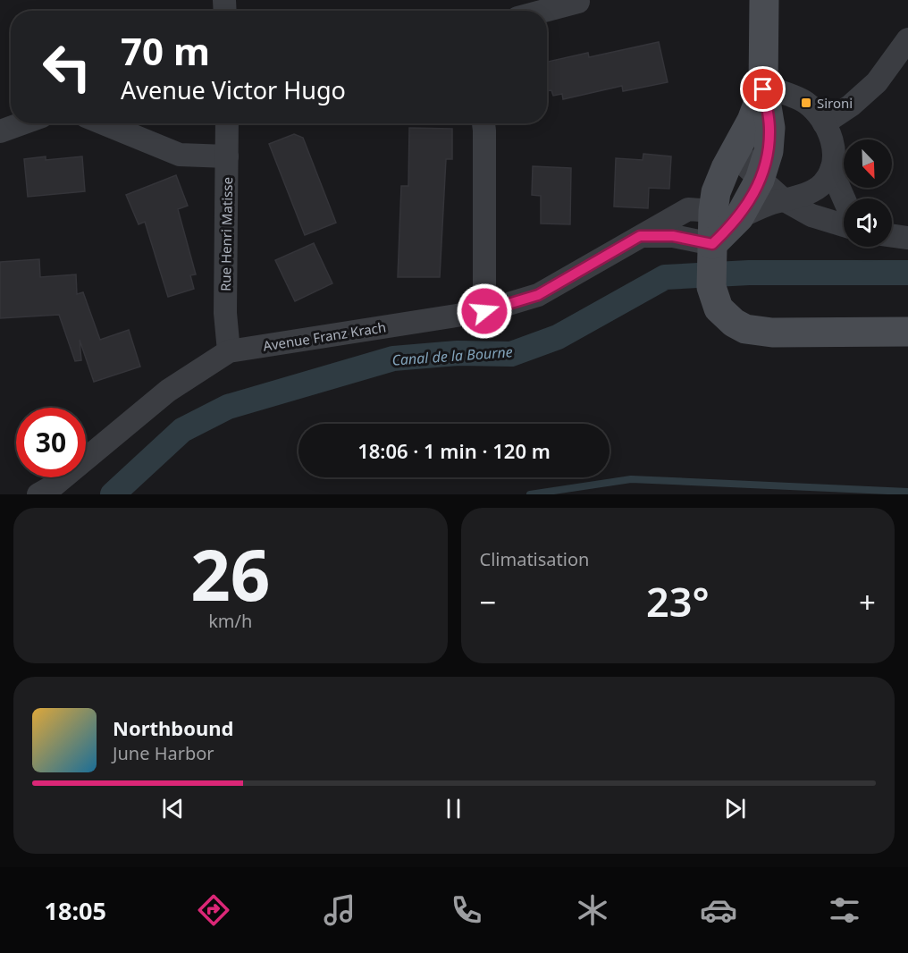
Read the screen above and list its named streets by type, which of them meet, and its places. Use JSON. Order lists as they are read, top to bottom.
{
  "streets": {
    "street": ["Rue Henri Matisse", "Avenue Franz Krach"]
  },
  "crossings": [
    ["Rue Henri Matisse", "Avenue Franz Krach"]
  ],
  "water": ["Canal de la Bourne"],
  "places": {
    "transit": ["Sironi"]
  },
  "north": "bottom right",
  "page": {
    "turn": ["70 m", "Avenue Victor Hugo"],
    "limit": "30",
    "trip": "18:06 · 1 min · 120 m",
    "tile": [
      ["26", "km/h"],
      "Climatisation"
    ],
    "heat": ["−", "23°", "+"],
    "song": ["Northbound", "June Harbor"],
    "tabs": "18:05"
  }
}
